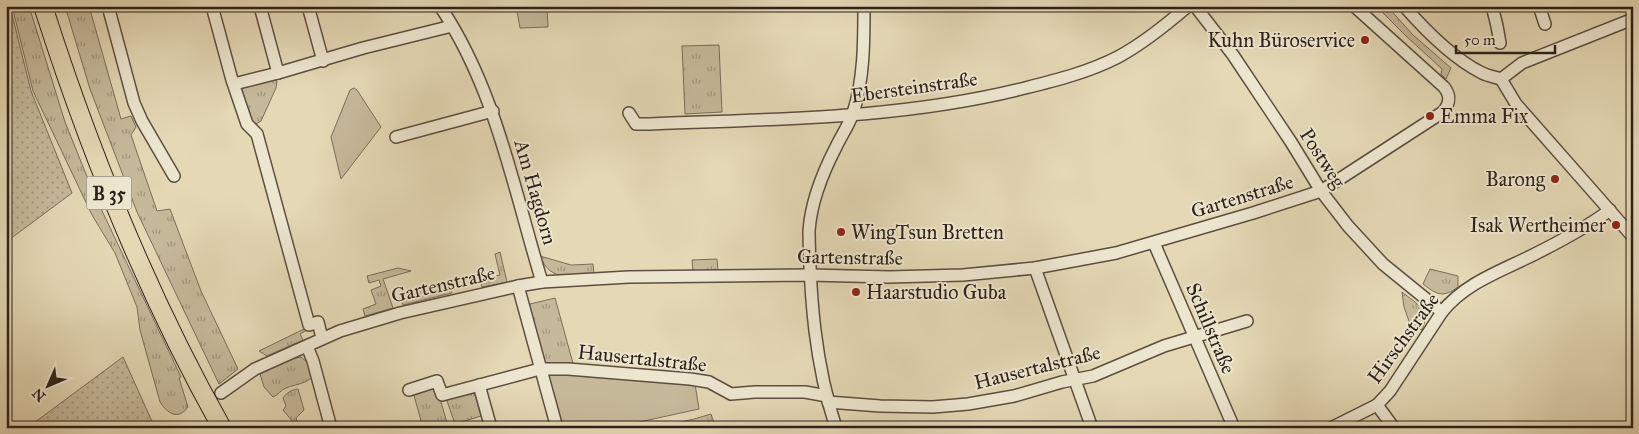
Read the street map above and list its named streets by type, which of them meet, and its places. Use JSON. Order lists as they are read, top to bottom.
{
  "streets": {
    "main road": ["B 35"],
    "street": [
      "Ebersteinstraße",
      "Postweg",
      "Am Hagdorn",
      "Gartenstraße",
      "Schillstraße",
      "Hirschstraße",
      "Hausertalstraße"
    ]
  },
  "crossings": [
    ["Postweg", "Gartenstraße"],
    ["Postweg", "Hirschstraße"],
    ["Am Hagdorn", "Gartenstraße"],
    ["Gartenstraße", "Schillstraße"],
    ["Schillstraße", "Hausertalstraße"]
  ],
  "places": [
    "Kuhn Büroservice",
    "Emma Fix",
    "Barong",
    "Isak Wertheimer",
    "WingTsun Bretten",
    "Haarstudio Guba"
  ],
  "scale_bar": "50 m",
  "north": "bottom left"
}
